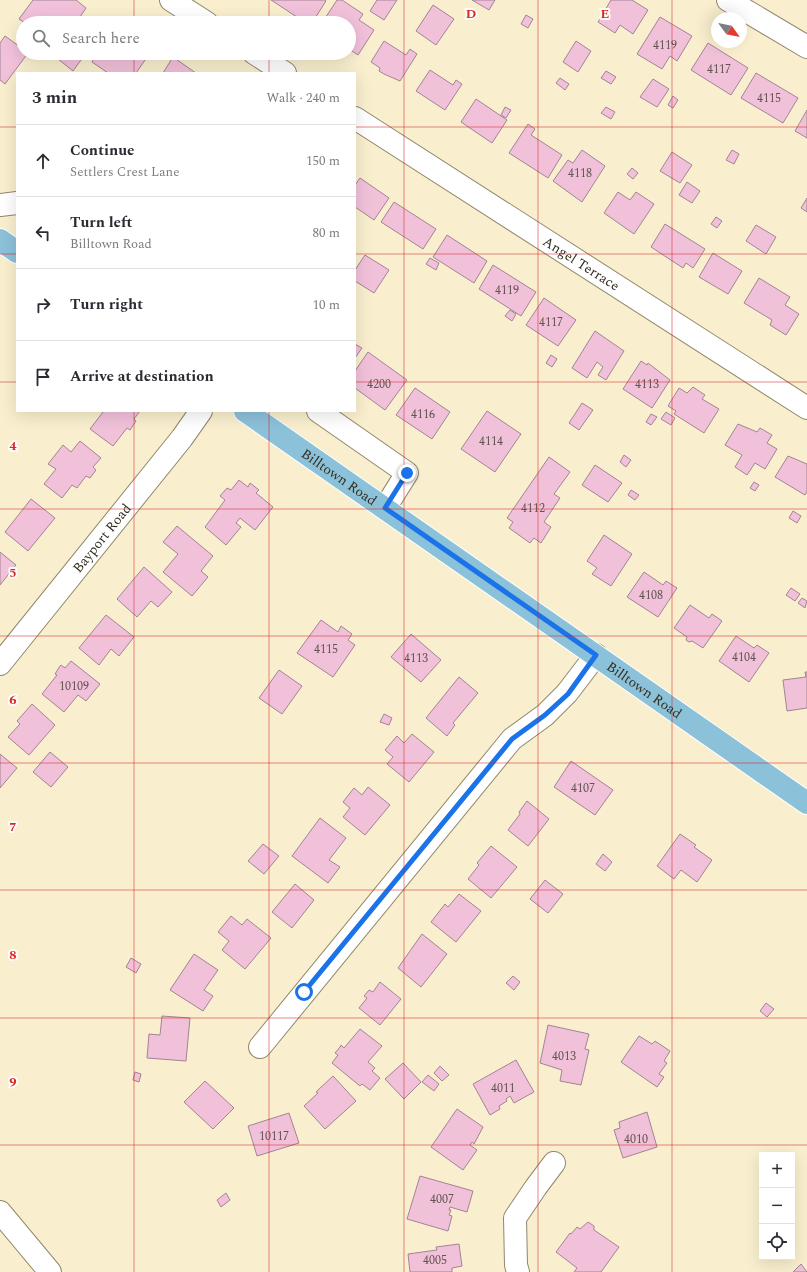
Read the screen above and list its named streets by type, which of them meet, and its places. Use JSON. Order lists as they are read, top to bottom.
{
  "streets": {
    "main road": ["Billtown Road"],
    "street": ["Angel Terrace", "Bayport Road"]
  },
  "house_numbers": [
    "4119",
    "4117",
    "4115",
    "4118",
    "4119",
    "4117",
    "4200",
    "4113",
    "4116",
    "4114",
    "4112",
    "4108",
    "4115",
    "4104",
    "4113",
    "10109",
    "4107",
    "4013",
    "4011",
    "10117",
    "4010",
    "4007",
    "4005"
  ],
  "north": "bottom right",
  "page": {
    "search": "Search here",
    "heading": ["3 min", "Walk · 240 m"],
    "list": [
      ["Continue", "Settlers Crest Lane", "150 m"],
      ["Turn left", "Billtown Road", "80 m"],
      ["Turn right", "10 m"],
      "Arrive at destination"
    ],
    "map_buttons": ["+", "−"]
  },
  "grid": {
    "columns": ["D", "E"],
    "rows": [
      "4",
      "5",
      "6",
      "7",
      "8",
      "9"
    ]
  }
}
